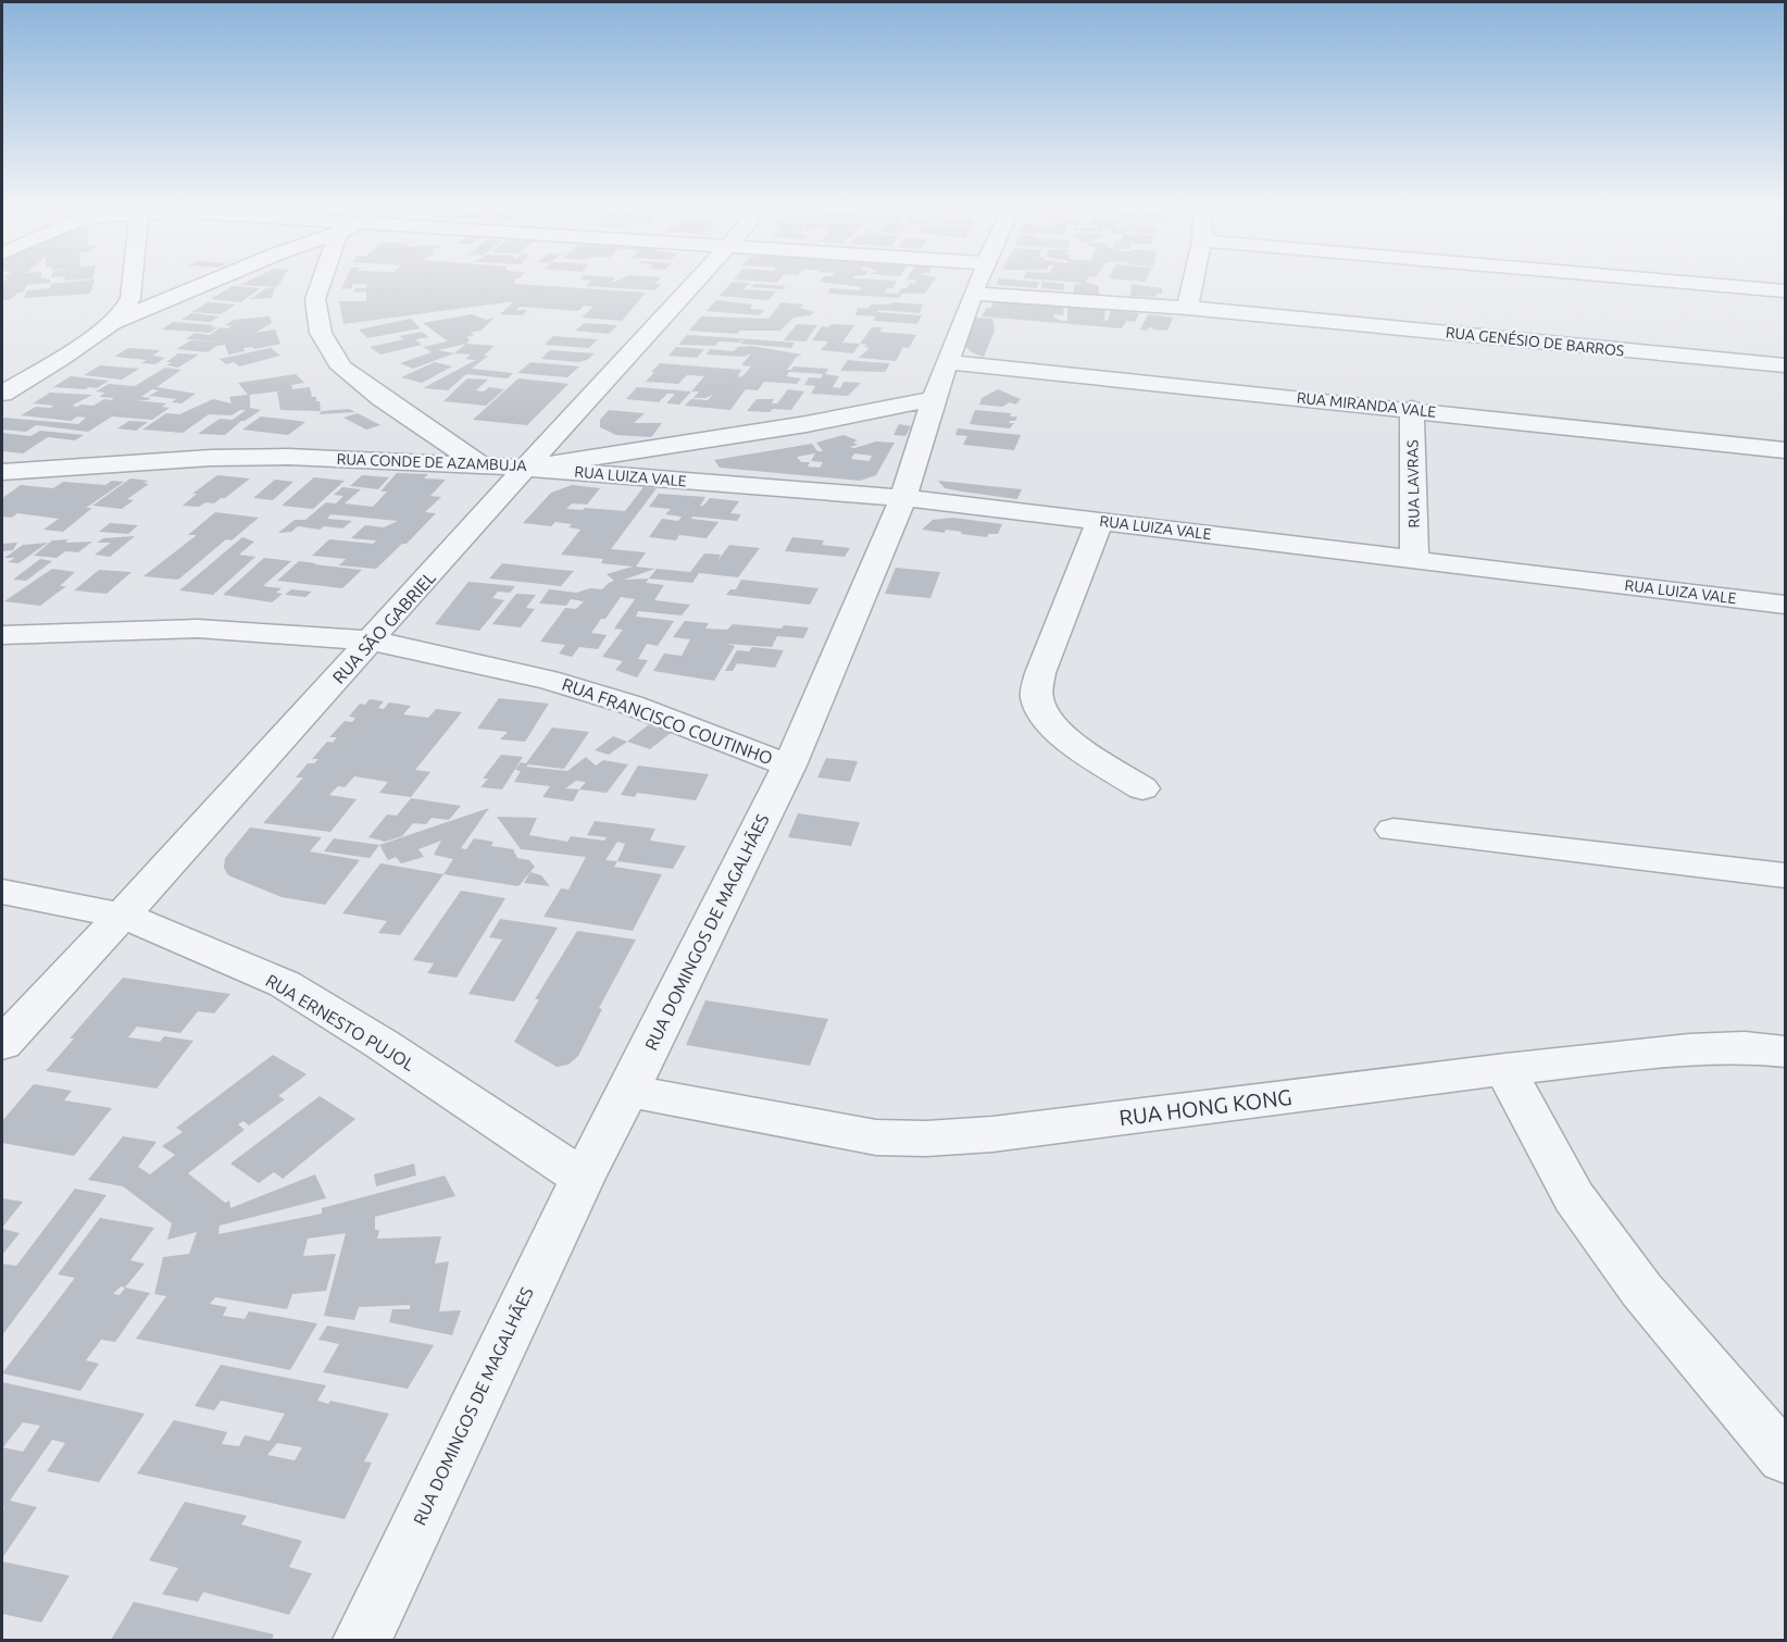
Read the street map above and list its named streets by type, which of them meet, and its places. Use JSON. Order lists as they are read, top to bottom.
{
  "streets": {
    "street": [
      "RUA GENÉSIO DE BARROS",
      "RUA MIRANDA VALE",
      "RUA CONDE DE AZAMBUJA",
      "RUA LUIZA VALE",
      "RUA LAVRAS",
      "RUA SÃO GABRIEL",
      "RUA FRANCISCO COUTINHO",
      "RUA DOMINGOS DE MAGALHÃES",
      "RUA ERNESTO PUJOL",
      "RUA HONG KONG"
    ]
  },
  "crossings": [
    ["RUA GENÉSIO DE BARROS", "RUA DOMINGOS DE MAGALHÃES"],
    ["RUA MIRANDA VALE", "RUA CONDE DE AZAMBUJA"],
    ["RUA MIRANDA VALE", "RUA LAVRAS"],
    ["RUA MIRANDA VALE", "RUA DOMINGOS DE MAGALHÃES"],
    ["RUA CONDE DE AZAMBUJA", "RUA LUIZA VALE"],
    ["RUA CONDE DE AZAMBUJA", "RUA SÃO GABRIEL"],
    ["RUA CONDE DE AZAMBUJA", "RUA DOMINGOS DE MAGALHÃES"],
    ["RUA LUIZA VALE", "RUA LAVRAS"],
    ["RUA LUIZA VALE", "RUA SÃO GABRIEL"],
    ["RUA LUIZA VALE", "RUA DOMINGOS DE MAGALHÃES"],
    ["RUA SÃO GABRIEL", "RUA FRANCISCO COUTINHO"],
    ["RUA SÃO GABRIEL", "RUA ERNESTO PUJOL"],
    ["RUA FRANCISCO COUTINHO", "RUA DOMINGOS DE MAGALHÃES"],
    ["RUA DOMINGOS DE MAGALHÃES", "RUA ERNESTO PUJOL"],
    ["RUA DOMINGOS DE MAGALHÃES", "RUA HONG KONG"]
  ]
}
